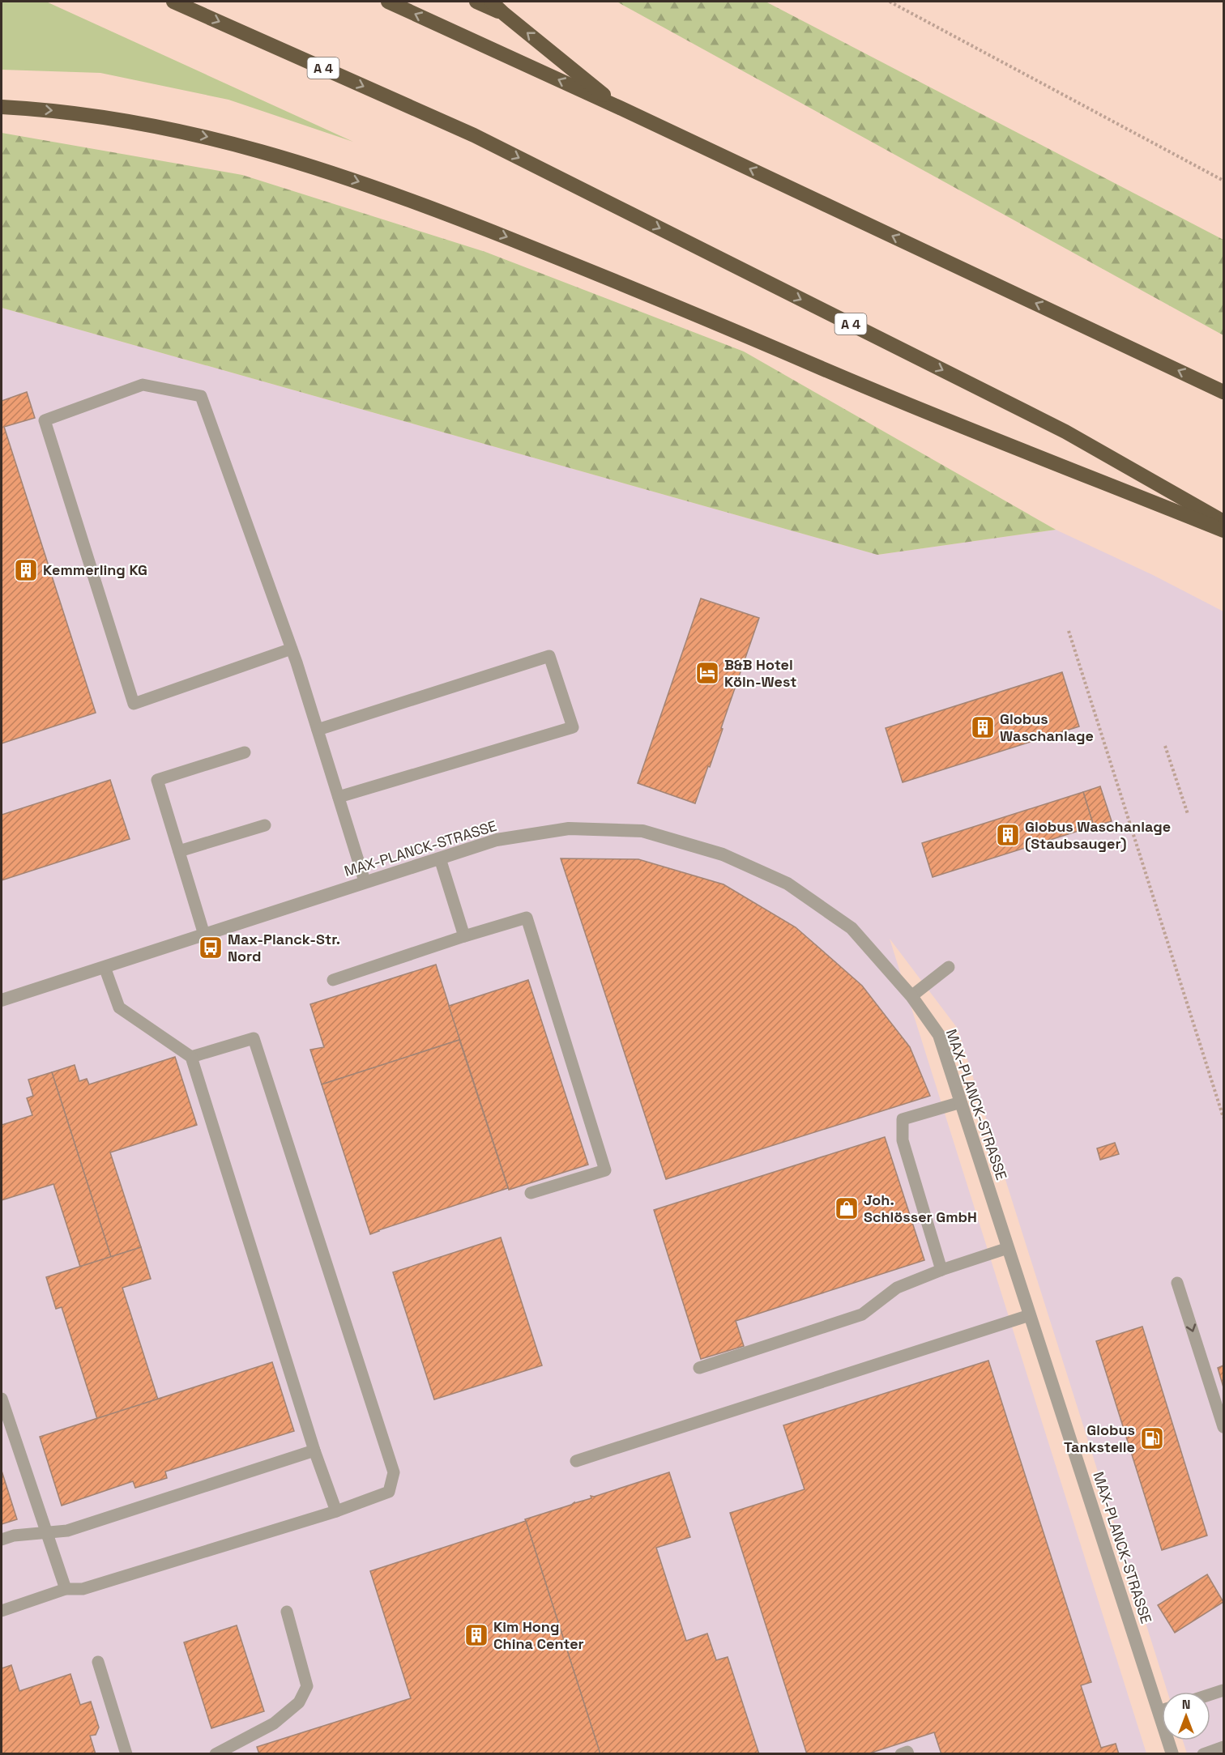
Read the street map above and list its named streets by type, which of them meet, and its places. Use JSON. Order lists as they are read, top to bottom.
{
  "streets": {
    "highway": ["A 4"],
    "street": ["MAX-PLANCK-STRASSE"]
  },
  "places": {
    "building": [
      "Kemmerling KG",
      "Globus Waschanlage",
      "Globus Waschanlage (Staubsauger)",
      "Kim Hong China Center"
    ],
    "hotel": ["B&B Hotel Köln-West"],
    "bus stop": ["Max-Planck-Str. Nord"],
    "shop": ["Joh. Schlösser GmbH"],
    "fuel station": ["Globus Tankstelle"]
  },
  "north": "top"
}
